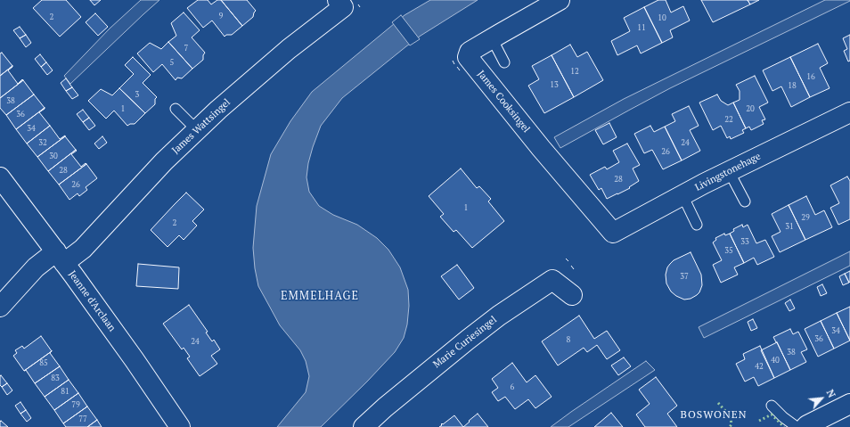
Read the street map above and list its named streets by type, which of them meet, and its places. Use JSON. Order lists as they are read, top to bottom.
{
  "streets": {
    "street": [
      "James Cooksingel",
      "James Wattsingel",
      "Livingstonehage",
      "Jeanne d'Arclaan",
      "Marie Curiesingel"
    ]
  },
  "crossings": [
    ["James Cooksingel", "Livingstonehage"],
    ["James Wattsingel", "Jeanne d'Arclaan"]
  ],
  "districts": ["EMMELHAGE", "BOSWONEN"],
  "house_numbers": [
    "9",
    "2",
    "10",
    "11",
    "7",
    "5",
    "12",
    "16",
    "13",
    "18",
    "3",
    "38",
    "1",
    "20",
    "36",
    "22",
    "34",
    "32",
    "24",
    "26",
    "30",
    "28",
    "28",
    "26",
    "1",
    "29",
    "2",
    "31",
    "33",
    "35",
    "37",
    "34",
    "36",
    "8",
    "24",
    "38",
    "40",
    "85",
    "42",
    "83",
    "6",
    "81",
    "79",
    "77"
  ],
  "north": "top right"
}
